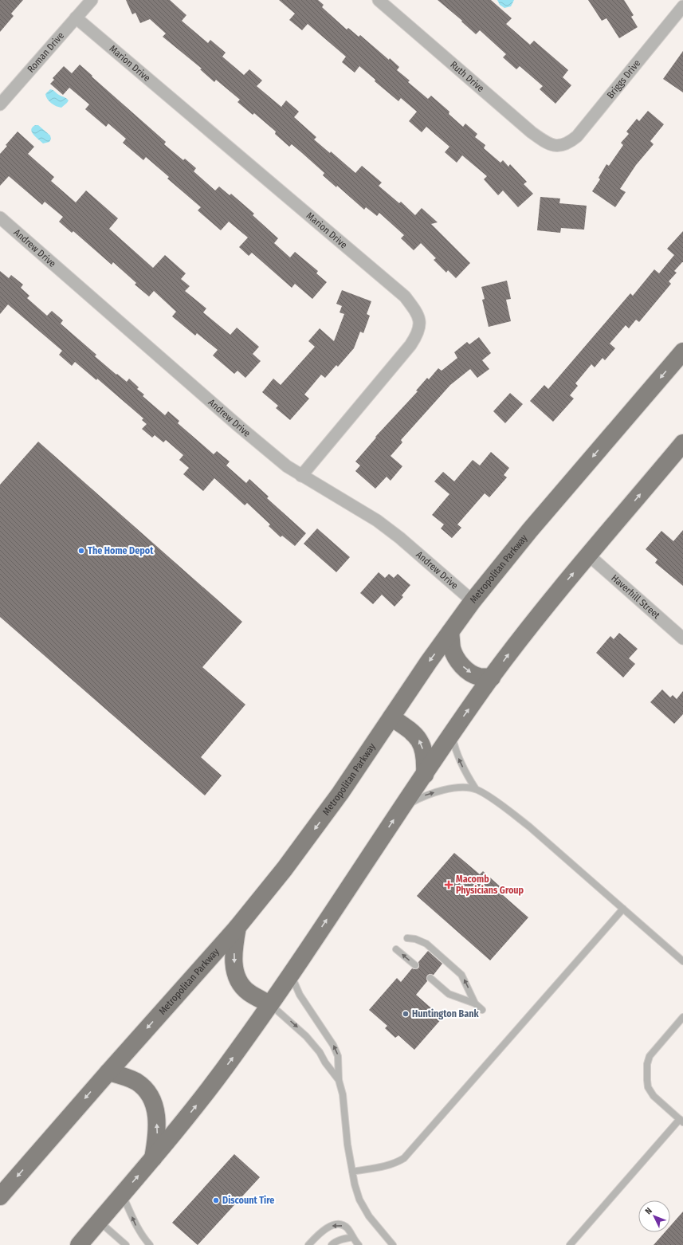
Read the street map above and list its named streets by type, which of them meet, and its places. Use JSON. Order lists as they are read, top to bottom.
{
  "streets": {
    "main road": ["Metropolitan Parkway"],
    "street": [
      "Roman Drive",
      "Marion Drive",
      "Ruth Drive",
      "Briggs Drive",
      "Andrew Drive",
      "Haverhill Street"
    ]
  },
  "crossings": [
    ["Roman Drive", "Marion Drive"],
    ["Marion Drive", "Andrew Drive"],
    ["Ruth Drive", "Briggs Drive"],
    ["Andrew Drive", "Metropolitan Parkway"]
  ],
  "places": {
    "other": ["The Home Depot", "Huntington Bank", "Discount Tire"],
    "health": ["Macomb Physicians Group"]
  },
  "north": "top left"
}
